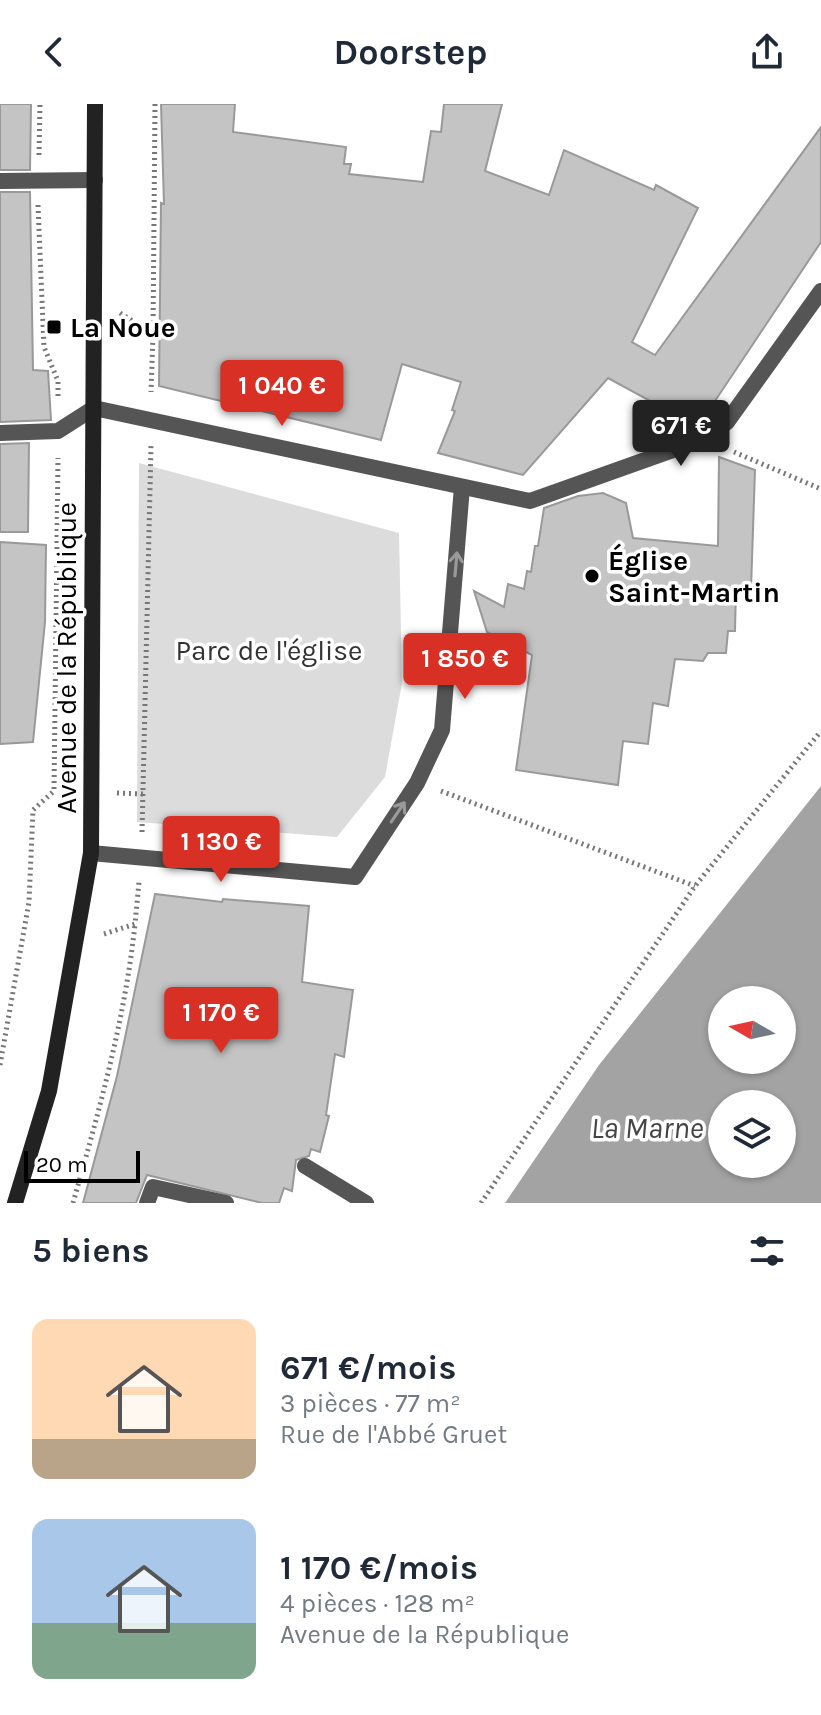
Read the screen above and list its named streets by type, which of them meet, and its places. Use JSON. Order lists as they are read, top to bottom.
{
  "streets": {
    "main road": ["Avenue de la République"]
  },
  "water": ["La Marne"],
  "parks": ["Parc de l'église"],
  "places": {
    "transit": ["La Noue"],
    "other": ["Église Saint-Martin"]
  },
  "scale_bar": "20 m",
  "north": "left",
  "page": {
    "header": "Doorstep",
    "price": [
      "1 040 €",
      "671 €",
      "1 850 €",
      "1 130 €",
      "1 170 €"
    ],
    "scale": "20 m",
    "heading": "5 biens",
    "list": [
      {
        "name": "671 €/mois",
        "note": "3 pièces · 77 m² · Rue de l'Abbé Gruet"
      },
      {
        "name": "1 170 €/mois",
        "note": "4 pièces · 128 m² · Avenue de la République"
      }
    ]
  }
}
